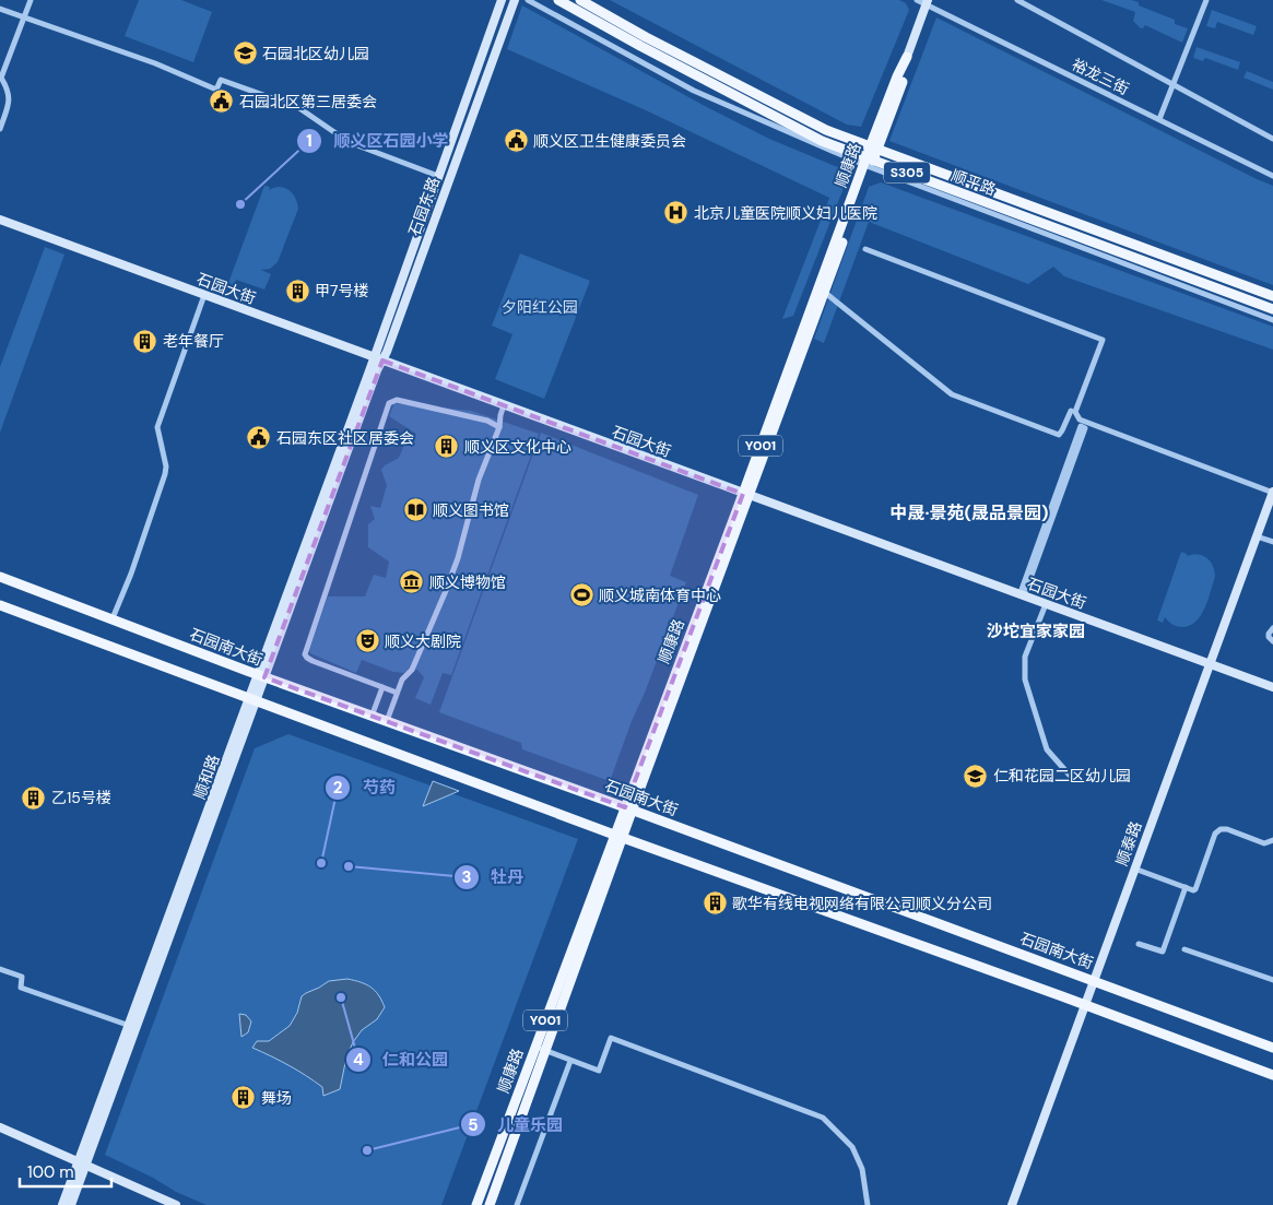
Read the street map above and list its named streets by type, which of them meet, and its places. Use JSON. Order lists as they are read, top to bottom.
{
  "streets": {
    "main road": [
      "顺康路",
      "S305",
      "顺平路",
      "Y001",
      "石园南大街"
    ],
    "street": [
      "裕龙三街",
      "石园东路",
      "石园大街",
      "顺和路",
      "顺泰路"
    ]
  },
  "crossings": [
    ["裕龙三街", "顺康路"],
    ["顺康路", "顺平路"],
    ["顺康路", "石园大街"],
    ["顺康路", "石园南大街"],
    ["石园东路", "石园大街"],
    ["石园东路", "顺和路"],
    ["石园大街", "顺和路"],
    ["石园大街", "顺泰路"],
    ["石园南大街", "顺和路"],
    ["石园南大街", "顺泰路"]
  ],
  "districts": ["中晟·景苑(晟品景园)", "沙坨宜家家园"],
  "parks": ["夕阳红公园"],
  "places": {
    "school or university": ["石园北区幼儿园", "仁和花园二区幼儿园"],
    "public building": ["石园北区第三居委会", "顺义区卫生健康委员会", "石园东区社区居委会"],
    "other": [
      "顺义区石园小学",
      "芍药",
      "牡丹",
      "仁和公园",
      "儿童乐园"
    ],
    "hospital": ["北京儿童医院顺义妇儿医院"],
    "building": [
      "甲7号楼",
      "老年餐厅",
      "顺义区文化中心",
      "乙15号楼",
      "歌华有线电视网络有限公司顺义分公司",
      "舞场"
    ],
    "library": ["顺义图书馆"],
    "museum": ["顺义博物馆"],
    "sports": ["顺义城南体育中心"],
    "theatre": ["顺义大剧院"]
  },
  "scale_bar": "100 m"
}
